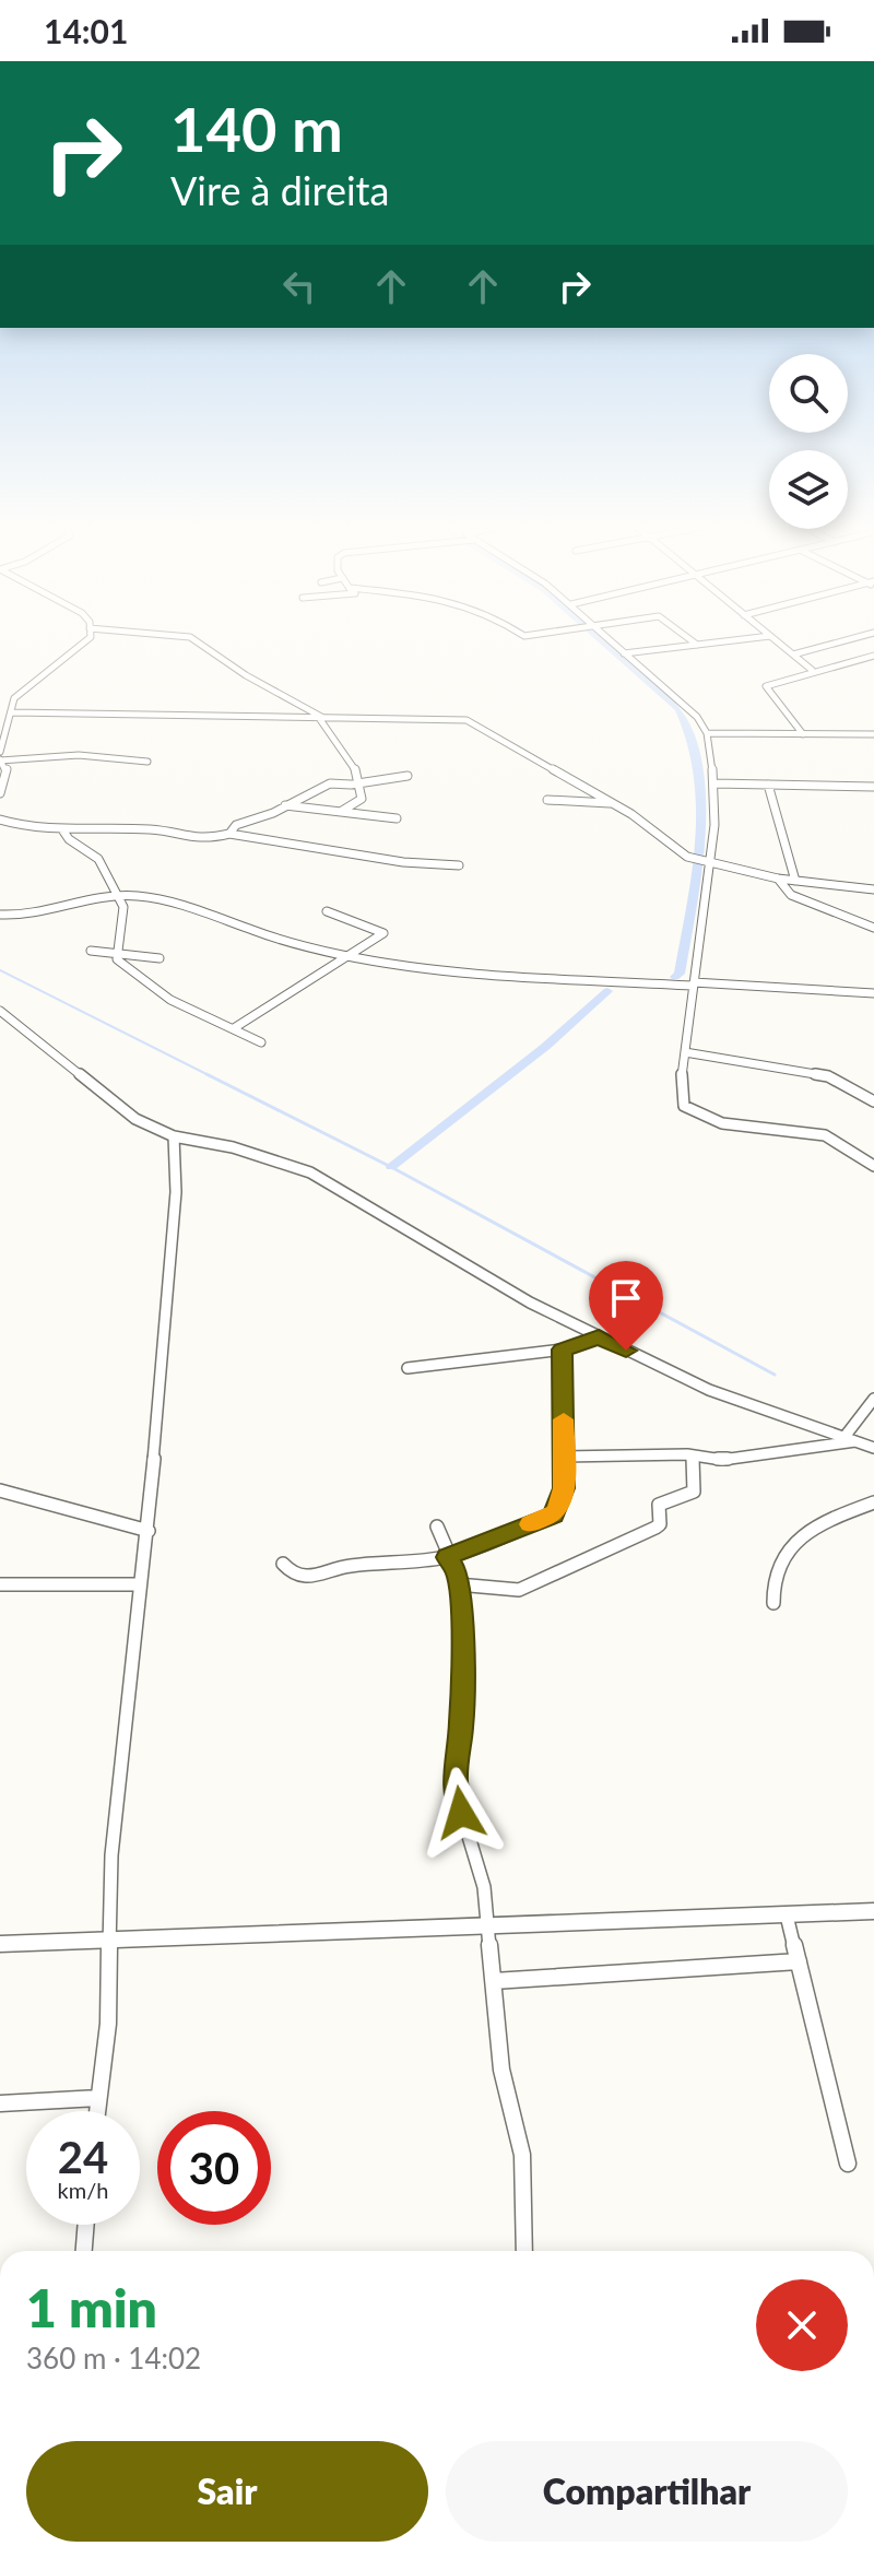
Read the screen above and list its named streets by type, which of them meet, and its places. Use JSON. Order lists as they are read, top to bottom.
{
  "page": {
    "status": "14:01",
    "turn": ["140 m", "Vire à direita"],
    "speed": "24 km/h",
    "limit": "30",
    "heading": ["1 min", "360 m · 14:02"],
    "buttons": ["Sair", "Compartilhar"]
  }
}
